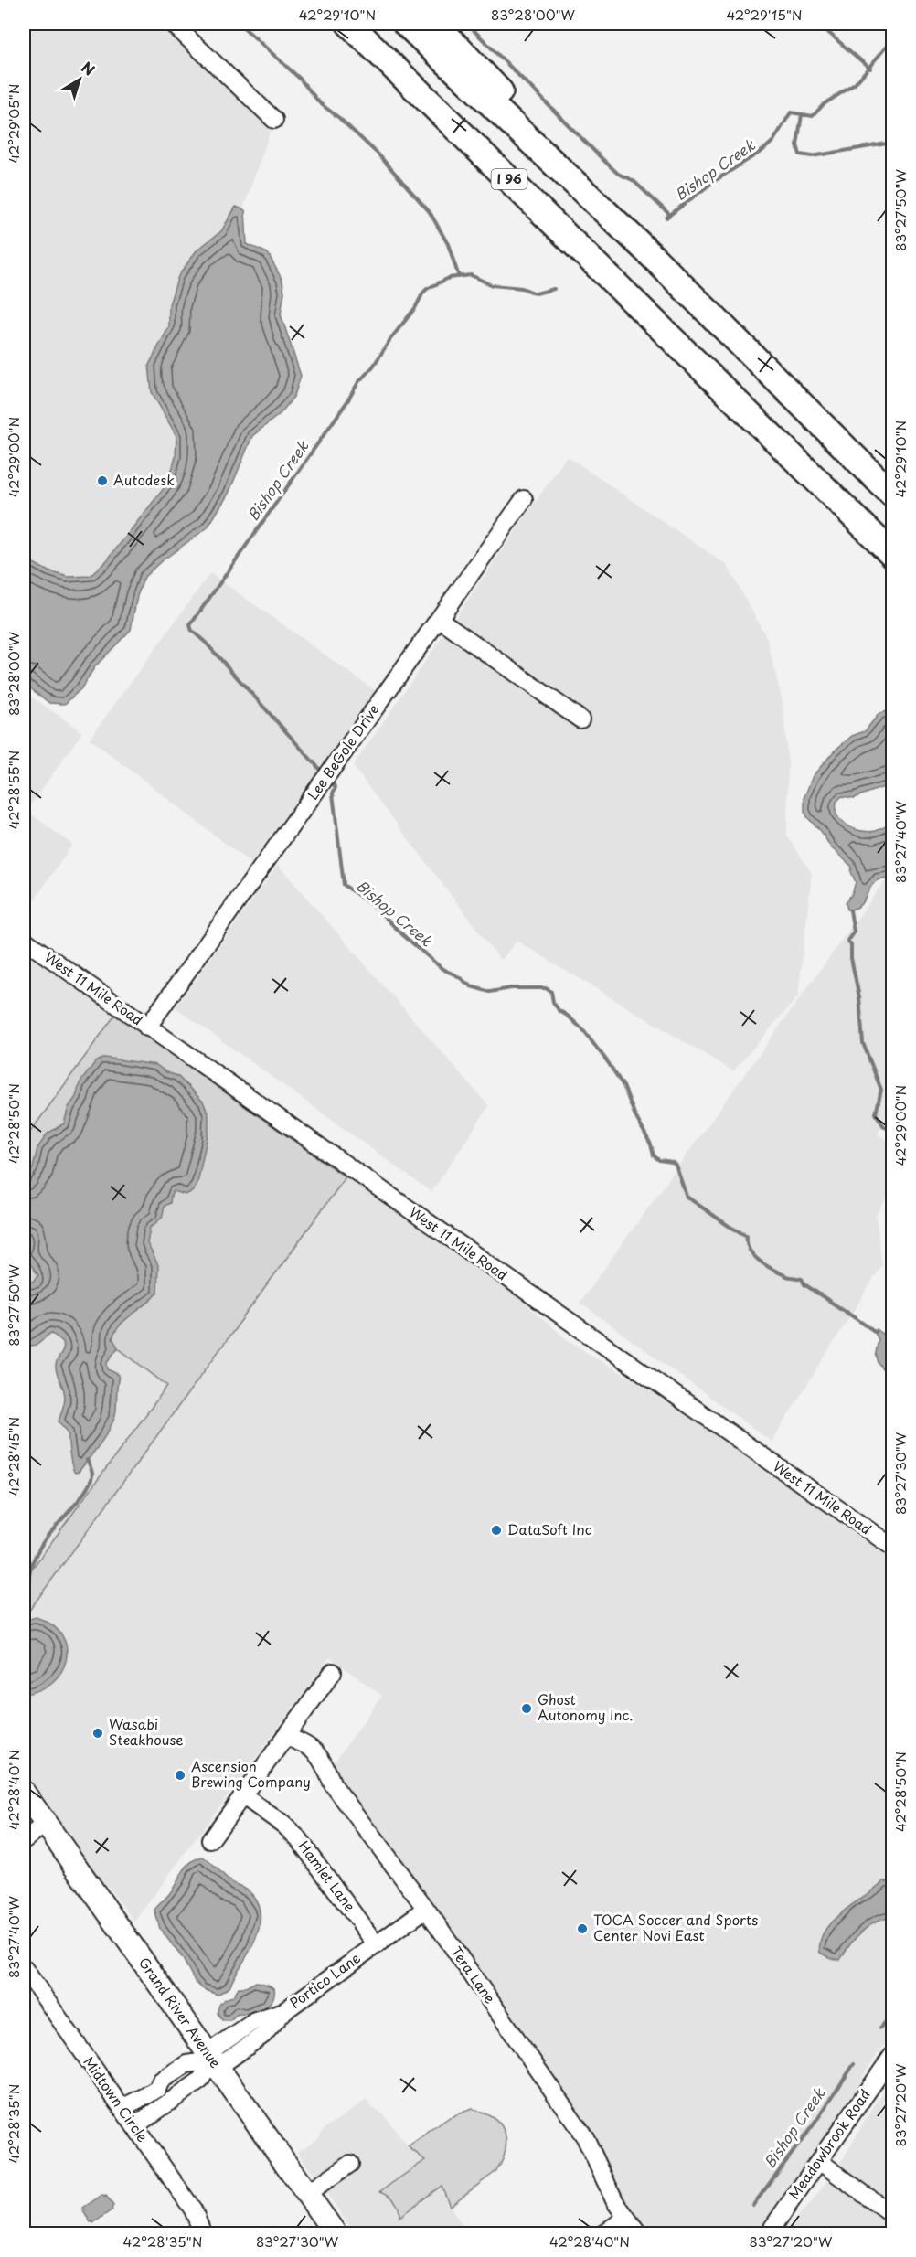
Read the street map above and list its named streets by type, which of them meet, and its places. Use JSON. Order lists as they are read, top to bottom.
{
  "streets": {
    "highway": ["I 96"],
    "main road": ["Grand River Avenue"],
    "street": [
      "Lee BeGole Drive",
      "West 11 Mile Road",
      "Hamlet Lane",
      "Tera Lane",
      "Portico Lane",
      "Midtown Circle",
      "Meadowbrook Road"
    ]
  },
  "crossings": [
    ["Lee BeGole Drive", "West 11 Mile Road"],
    ["Hamlet Lane", "Portico Lane"],
    ["Tera Lane", "Portico Lane"],
    ["Portico Lane", "Grand River Avenue"],
    ["Portico Lane", "Midtown Circle"]
  ],
  "water": ["Bishop Creek"],
  "places": [
    "Autodesk",
    "DataSoft Inc",
    "Ghost Autonomy Inc.",
    "Wasabi Steakhouse",
    "Ascension Brewing Company",
    "TOCA Soccer and Sports Center Novi East"
  ],
  "north": "top right",
  "coordinates": [
    "42°29'10\"N",
    "83°28'00\"W",
    "42°29'15\"N",
    "42°29'05\"N",
    "83°27'50\"W",
    "42°29'00\"N",
    "42°28'55\"N",
    "83°27'40\"W",
    "42°28'50\"N",
    "42°28'45\"N",
    "83°27'30\"W",
    "42°28'40\"N",
    "83°27'20\"W",
    "42°28'35\"N"
  ]
}
